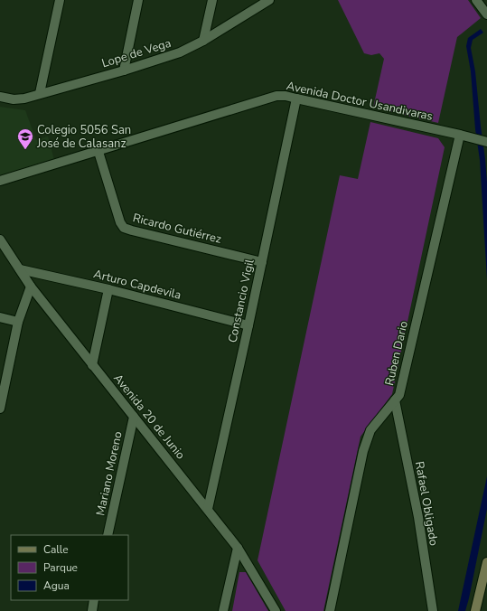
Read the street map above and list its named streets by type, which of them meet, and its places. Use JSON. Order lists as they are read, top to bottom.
{
  "streets": {
    "street": [
      "Lope de Vega",
      "Avenida Doctor Usandivaras",
      "Ricardo Gutiérrez",
      "Arturo Capdevila",
      "Constancio Vigil",
      "Ruben Dario",
      "Avenida 20 de Junio",
      "Mariano Moreno",
      "Rafael Obligado"
    ]
  },
  "crossings": [
    ["Avenida Doctor Usandivaras", "Ricardo Gutiérrez"],
    ["Avenida Doctor Usandivaras", "Constancio Vigil"],
    ["Avenida Doctor Usandivaras", "Ruben Dario"],
    ["Ricardo Gutiérrez", "Constancio Vigil"],
    ["Arturo Capdevila", "Constancio Vigil"],
    ["Arturo Capdevila", "Avenida 20 de Junio"],
    ["Constancio Vigil", "Avenida 20 de Junio"],
    ["Ruben Dario", "Rafael Obligado"],
    ["Avenida 20 de Junio", "Mariano Moreno"]
  ],
  "places": {
    "school or university": ["Colegio 5056 San José de Calasanz"]
  },
  "legend": ["Calle", "Parque", "Agua"]
}
